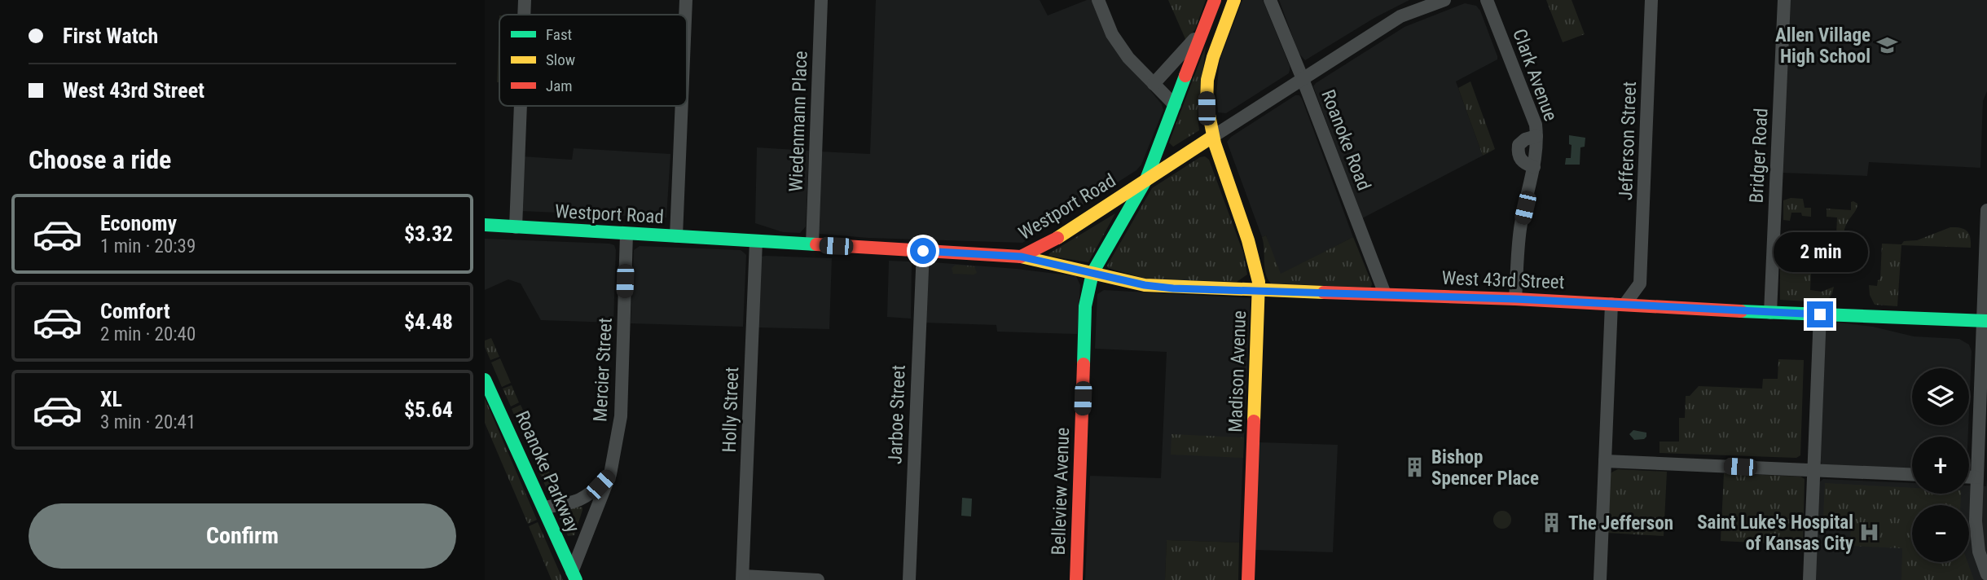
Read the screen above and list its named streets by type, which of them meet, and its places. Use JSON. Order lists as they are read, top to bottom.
{
  "streets": {
    "street": [
      "Clark Avenue",
      "Wiedenmann Place",
      "Roanoke Road",
      "Jefferson Street",
      "Bridger Road",
      "Westport Road",
      "West 43rd Street",
      "Mercier Street",
      "Madison Avenue",
      "Holly Street",
      "Jarboe Street",
      "Roanoke Parkway",
      "Belleview Avenue"
    ]
  },
  "crossings": [
    ["Clark Avenue", "West 43rd Street"],
    ["Wiedenmann Place", "Westport Road"],
    ["Roanoke Road", "Westport Road"],
    ["Roanoke Road", "West 43rd Street"],
    ["Bridger Road", "West 43rd Street"],
    ["Westport Road", "West 43rd Street"],
    ["Westport Road", "Mercier Street"],
    ["Westport Road", "Madison Avenue"],
    ["Westport Road", "Holly Street"],
    ["Westport Road", "Jarboe Street"],
    ["Westport Road", "Belleview Avenue"],
    ["West 43rd Street", "Madison Avenue"],
    ["West 43rd Street", "Belleview Avenue"],
    ["Mercier Street", "Roanoke Parkway"]
  ],
  "places": {
    "school or university": ["Allen Village High School"],
    "building": ["Bishop Spencer Place", "The Jefferson"],
    "hospital": ["Saint Luke's Hospital of Kansas City"]
  },
  "legend": ["Fast", "Slow", "Jam"],
  "page": {
    "banner": ["First Watch", "West 43rd Street"],
    "heading": "Choose a ride",
    "list": [
      {
        "name": "Economy",
        "note": "1 min · 20:39",
        "value": "$3.32"
      },
      {
        "name": "Comfort",
        "note": "2 min · 20:40",
        "value": "$4.48"
      },
      {
        "name": "XL",
        "note": "3 min · 20:41",
        "value": "$5.64"
      }
    ],
    "bubble": "2 min",
    "map_buttons": ["+", "−"],
    "buttons": "Confirm"
  }
}
